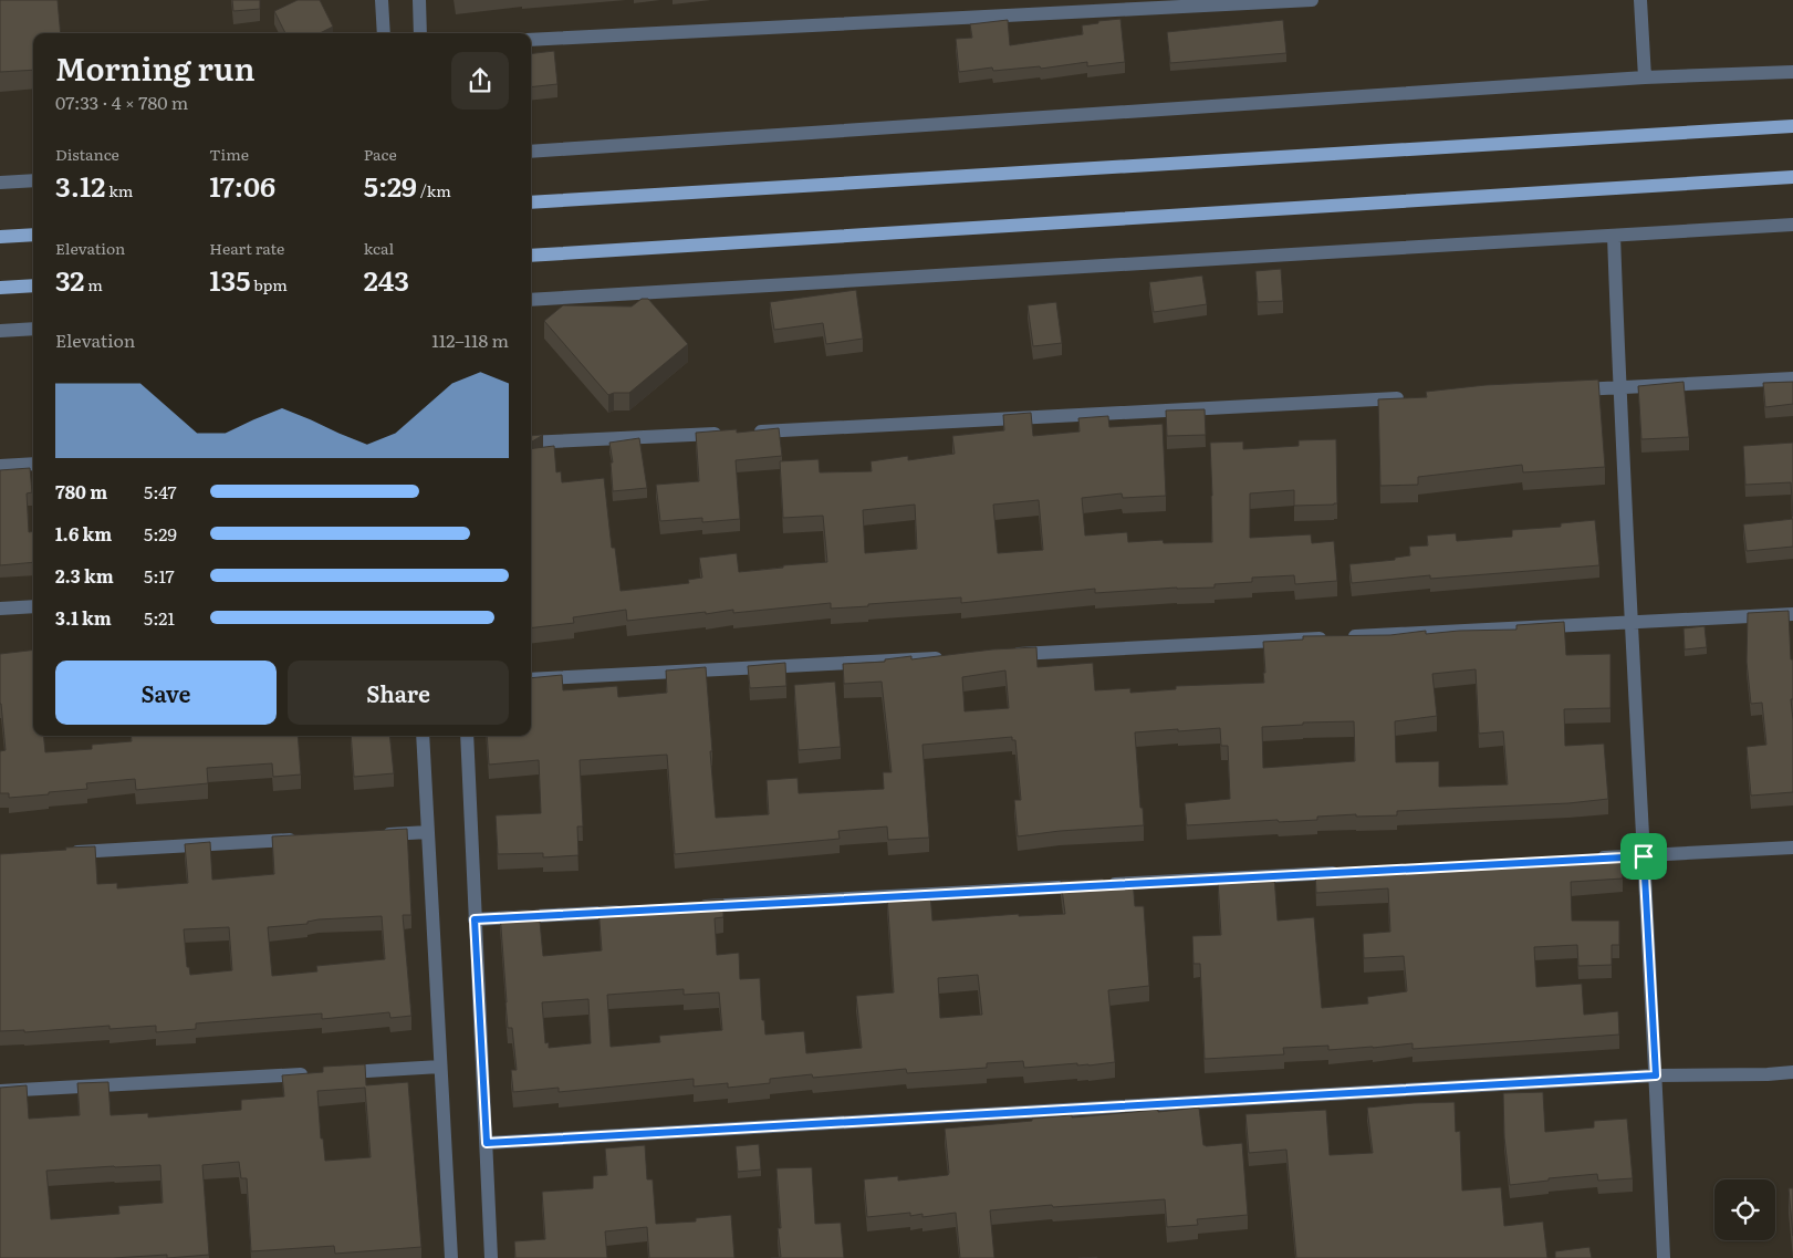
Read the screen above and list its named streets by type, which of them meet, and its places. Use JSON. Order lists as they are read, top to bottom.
{
  "page": {
    "heading": ["Morning run", "07:33 · 4 × 780 m"],
    "stats": [
      ["Distance", "3.12 km"],
      ["Time", "17:06"],
      ["Pace", "5:29 /km"],
      ["Elevation", "32 m"],
      ["Heart rate", "135 bpm"],
      ["kcal", "243"]
    ],
    "chart": ["Elevation", "112–118 m"],
    "list": [
      {
        "name": "780 m",
        "note": "5:47"
      },
      {
        "name": "1.6 km",
        "note": "5:29"
      },
      {
        "name": "2.3 km",
        "note": "5:17"
      },
      {
        "name": "3.1 km",
        "note": "5:21"
      }
    ],
    "buttons": ["Save", "Share"]
  }
}
